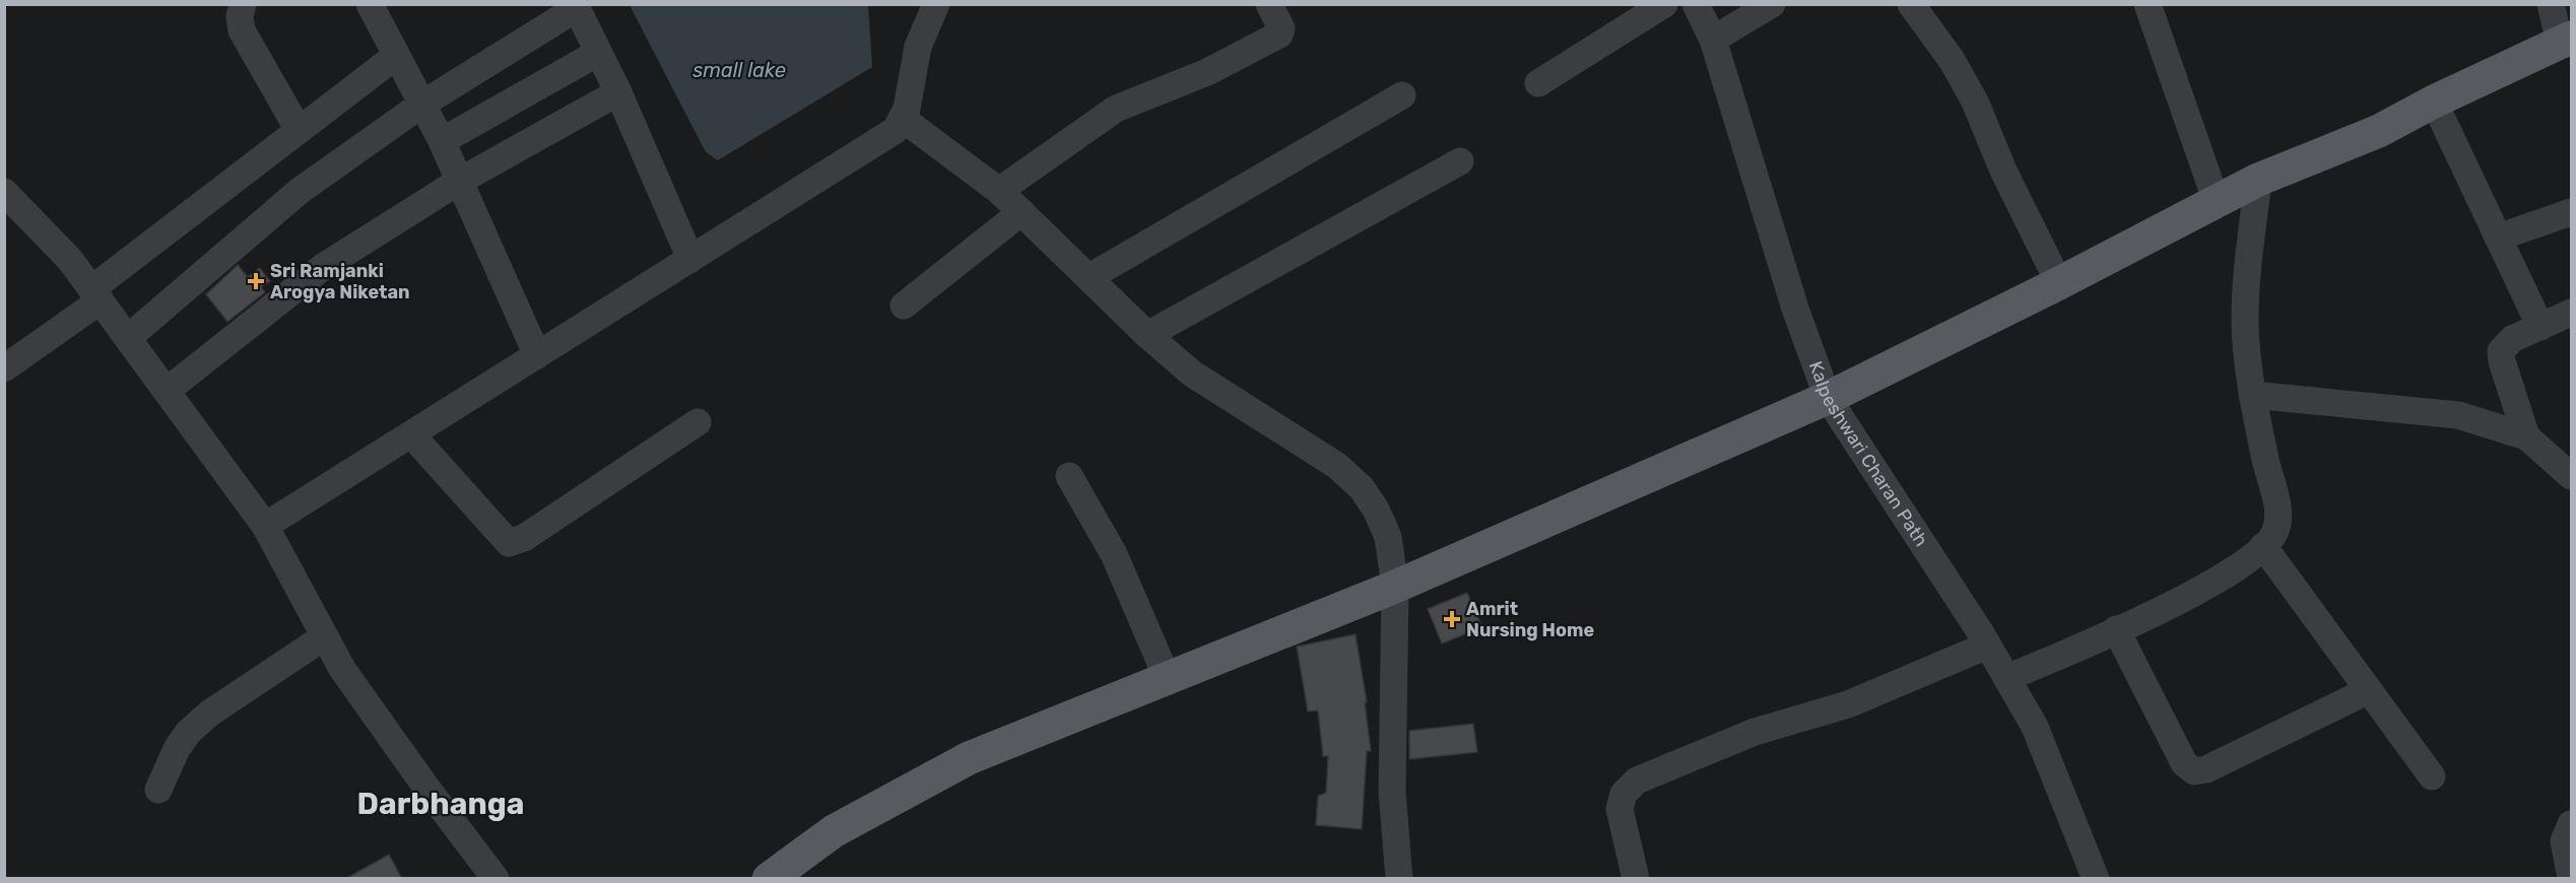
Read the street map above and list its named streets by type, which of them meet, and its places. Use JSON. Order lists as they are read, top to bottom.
{
  "streets": {
    "street": ["Kalpeshwari Charan Path"]
  },
  "districts": ["Darbhanga"],
  "water": ["small lake"],
  "places": {
    "health": ["Sri Ramjanki Arogya Niketan", "Amrit Nursing Home"]
  }
}
